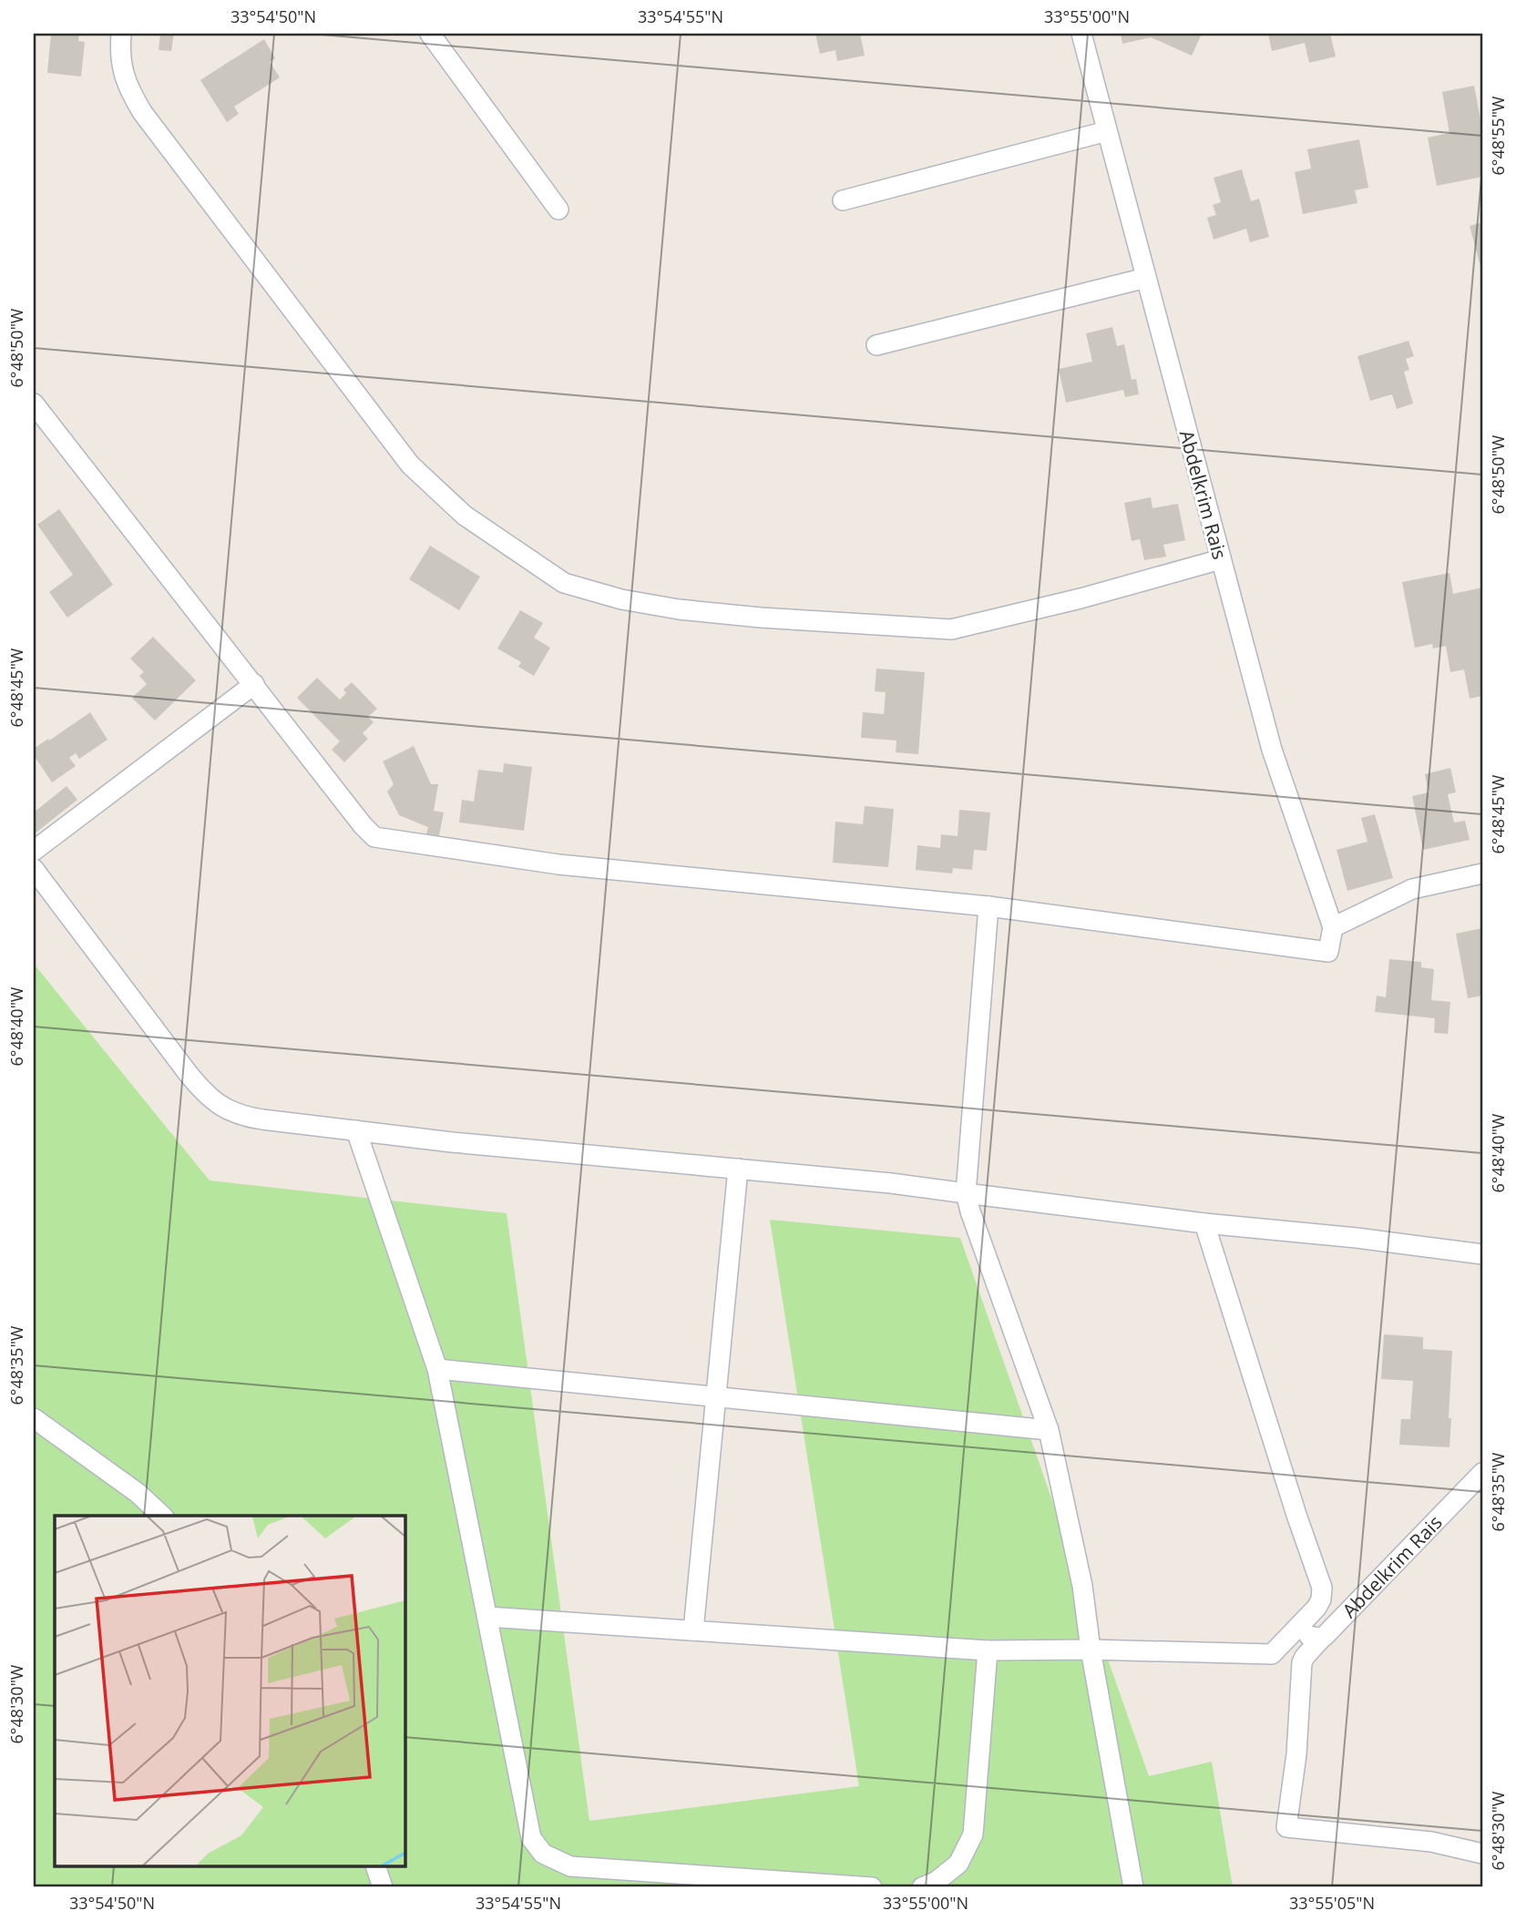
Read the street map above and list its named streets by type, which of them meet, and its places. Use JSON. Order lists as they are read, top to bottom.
{
  "streets": {
    "street": ["Abdelkrim Rais"]
  },
  "coordinates": [
    "33°54'50\"N",
    "33°54'55\"N",
    "33°55'00\"N",
    "6°48'55\"W",
    "6°48'50\"W",
    "6°48'45\"W",
    "6°48'40\"W",
    "6°48'35\"W",
    "6°48'30\"W",
    "33°55'05\"N"
  ]
}
